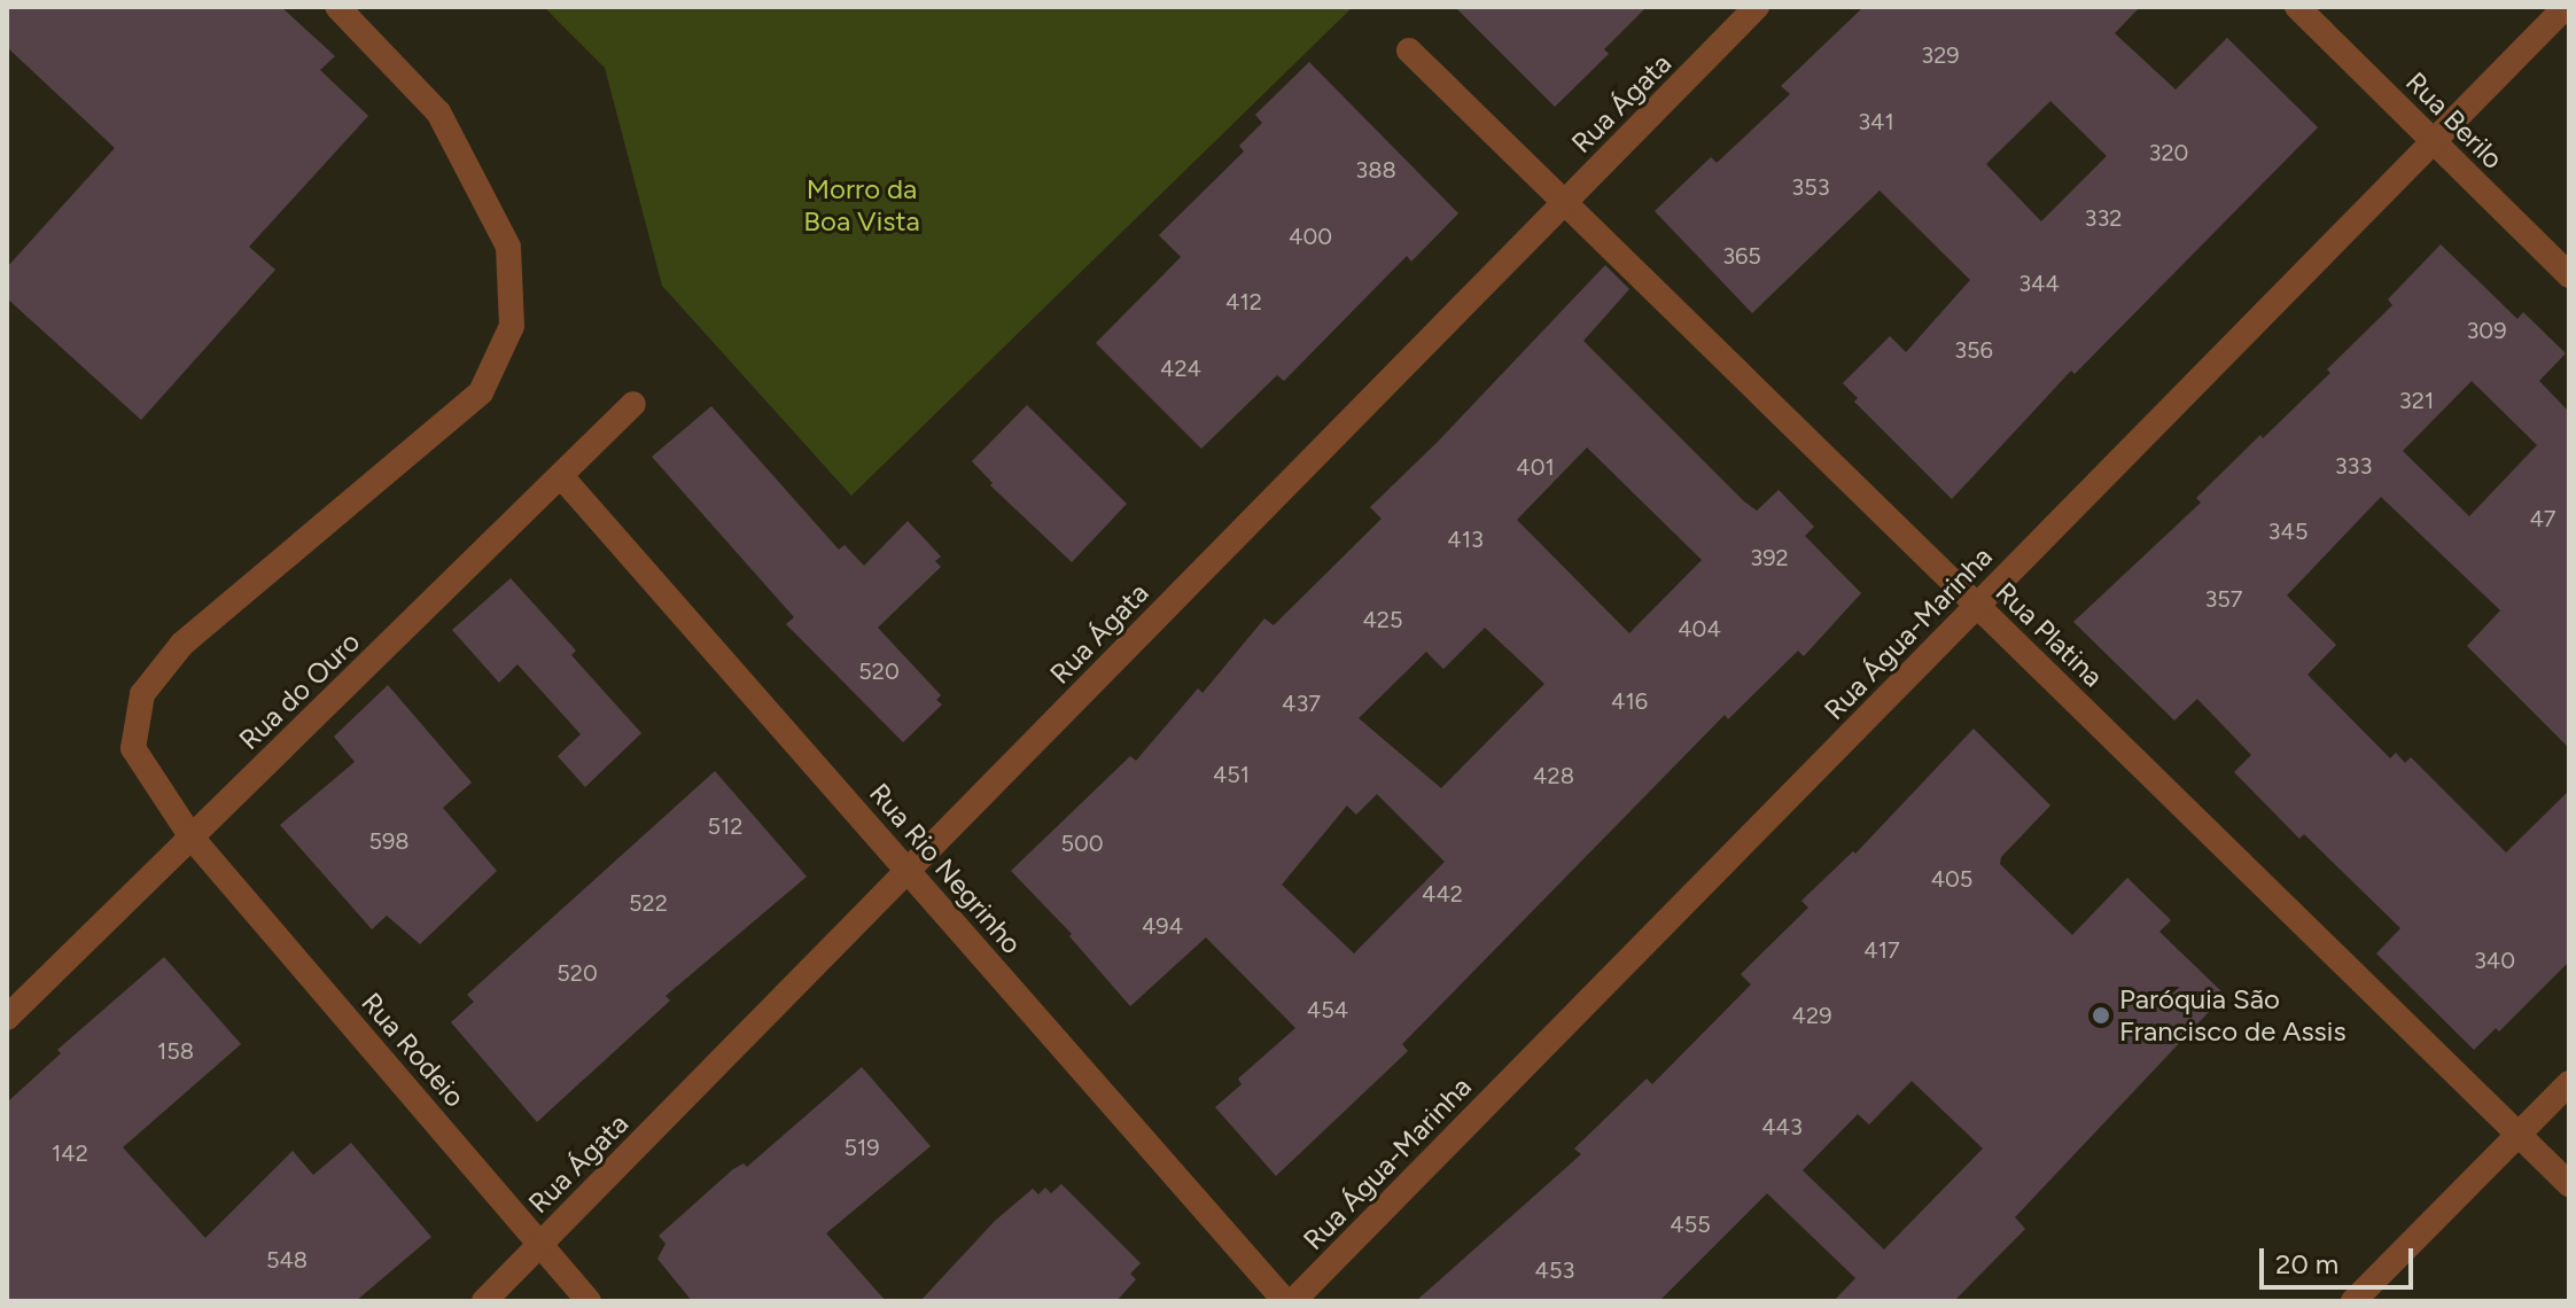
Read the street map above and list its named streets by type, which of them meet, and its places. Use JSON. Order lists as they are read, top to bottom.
{
  "streets": {
    "street": [
      "Rua Ágata",
      "Rua Berilo",
      "Rua Água-Marinha",
      "Rua Platina",
      "Rua do Ouro",
      "Rua Rio Negrinho",
      "Rua Rodeio"
    ]
  },
  "crossings": [
    ["Rua Ágata", "Rua Platina"],
    ["Rua Ágata", "Rua Rio Negrinho"],
    ["Rua Ágata", "Rua Rodeio"],
    ["Rua Berilo", "Rua Água-Marinha"],
    ["Rua Água-Marinha", "Rua Platina"],
    ["Rua do Ouro", "Rua Rio Negrinho"],
    ["Rua do Ouro", "Rua Rodeio"]
  ],
  "parks": ["Morro da Boa Vista"],
  "places": ["Paróquia São Francisco de Assis"],
  "house_numbers": [
    "329",
    "341",
    "320",
    "388",
    "353",
    "332",
    "400",
    "365",
    "344",
    "412",
    "309",
    "356",
    "424",
    "321",
    "333",
    "401",
    "47",
    "345",
    "413",
    "392",
    "357",
    "425",
    "404",
    "520",
    "416",
    "437",
    "451",
    "428",
    "512",
    "598",
    "500",
    "405",
    "442",
    "522",
    "494",
    "417",
    "340",
    "520",
    "454",
    "429",
    "158",
    "443",
    "519",
    "142",
    "455",
    "548",
    "453"
  ],
  "scale_bar": "20 m"
}
